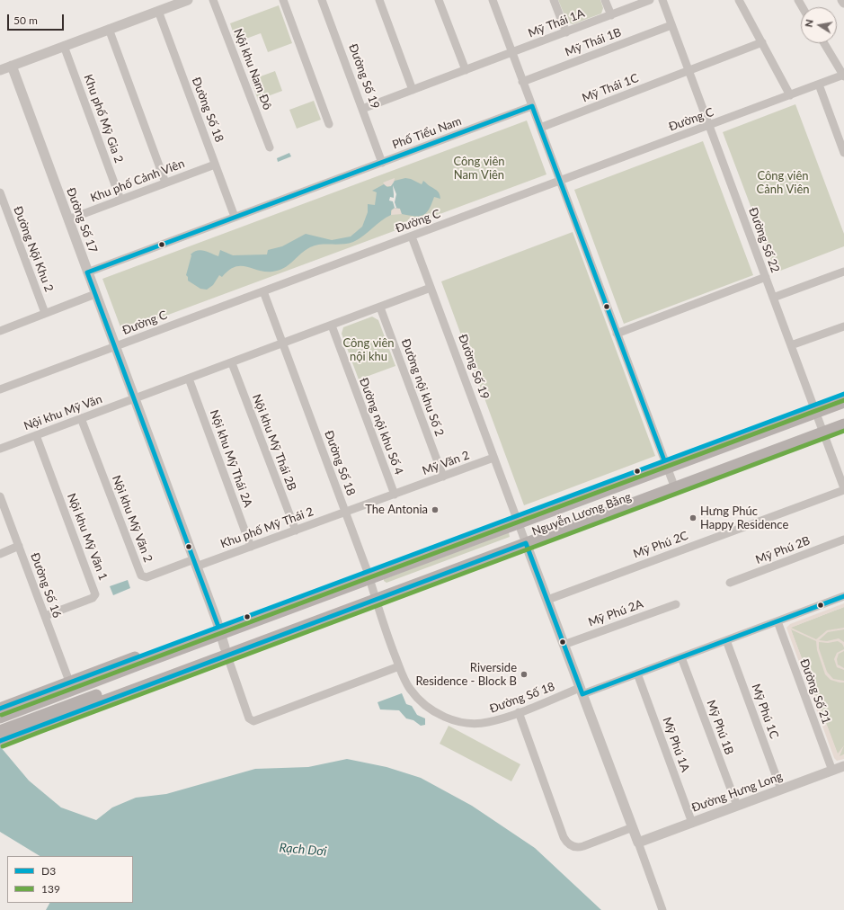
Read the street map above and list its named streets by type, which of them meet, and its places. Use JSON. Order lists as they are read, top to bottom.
{
  "streets": {
    "main road": ["Nguyễn Lương Bằng"],
    "street": [
      "Mỹ Thái 1A",
      "Mỹ Thái 1B",
      "Nội khu Nam Đô",
      "Đường Số 19",
      "Mỹ Thái 1C",
      "Đường Số 18",
      "Khu phố Mỹ Gia 2",
      "Đường C",
      "Phố Tiểu Nam",
      "Khu phố Cảnh Viên",
      "Đường Số 17",
      "Đường Số 22",
      "Đường Nội Khu 2",
      "Đường nội khu Số 2",
      "Nội khu Mỹ Văn",
      "Đường nội khu Số 4",
      "Nội khu Mỹ Thái 2B",
      "Nội khu Mỹ Thái 2A",
      "Mỹ Văn 2",
      "Nội khu Mỹ Văn 2",
      "Khu phố Mỹ Thái 2",
      "Nội khu Mỹ Văn 1",
      "Mỹ Phú 2C",
      "Mỹ Phú 2B",
      "Đường Số 16",
      "Mỹ Phú 2A",
      "Đường Số 21",
      "Mỹ Phú 1C",
      "Mỹ Phú 1B",
      "Mỹ Phú 1A",
      "Đường Hưng Long"
    ]
  },
  "crossings": [
    ["Mỹ Thái 1A", "Đường Số 19"],
    ["Mỹ Thái 1B", "Đường Số 22"],
    ["Đường Số 19", "Đường Số 18"],
    ["Đường Số 19", "Đường C"],
    ["Đường Số 19", "Phố Tiểu Nam"],
    ["Đường Số 19", "Mỹ Văn 2"],
    ["Đường Số 19", "Nguyễn Lương Bằng"],
    ["Đường Số 19", "Mỹ Phú 2C"],
    ["Đường Số 19", "Mỹ Phú 2A"],
    ["Đường Số 19", "Đường Hưng Long"],
    ["Mỹ Thái 1C", "Đường Số 22"],
    ["Đường Số 18", "Đường C"],
    ["Đường Số 18", "Phố Tiểu Nam"],
    ["Đường Số 18", "Khu phố Cảnh Viên"],
    ["Đường Số 18", "Mỹ Văn 2"],
    ["Đường Số 18", "Nguyễn Lương Bằng"],
    ["Đường Số 18", "Khu phố Mỹ Thái 2"],
    ["Đường Số 18", "Đường Số 21"],
    ["Đường Số 18", "Mỹ Phú 1C"],
    ["Đường Số 18", "Mỹ Phú 1B"],
    ["Đường Số 18", "Mỹ Phú 1A"],
    ["Khu phố Mỹ Gia 2", "Khu phố Cảnh Viên"],
    ["Đường C", "Đường Số 17"],
    ["Đường C", "Đường Số 22"],
    ["Phố Tiểu Nam", "Đường Số 17"],
    ["Khu phố Cảnh Viên", "Đường Số 17"],
    ["Đường Số 17", "Nội khu Mỹ Văn"],
    ["Đường Số 17", "Nguyễn Lương Bằng"],
    ["Đường Số 17", "Nội khu Mỹ Văn 2"],
    ["Đường Số 17", "Khu phố Mỹ Thái 2"],
    ["Đường Số 22", "Nguyễn Lương Bằng"],
    ["Đường Số 22", "Mỹ Phú 2C"],
    ["Đường nội khu Số 2", "Mỹ Văn 2"],
    ["Nội khu Mỹ Văn", "Nội khu Mỹ Văn 2"],
    ["Nội khu Mỹ Văn", "Nội khu Mỹ Văn 1"],
    ["Đường nội khu Số 4", "Mỹ Văn 2"],
    ["Nội khu Mỹ Thái 2B", "Khu phố Mỹ Thái 2"],
    ["Nội khu Mỹ Thái 2A", "Khu phố Mỹ Thái 2"],
    ["Mỹ Văn 2", "Khu phố Mỹ Thái 2"],
    ["Nguyễn Lương Bằng", "Đường Số 16"],
    ["Nội khu Mỹ Văn 2", "Khu phố Mỹ Thái 2"],
    ["Nội khu Mỹ Văn 1", "Đường Số 16"],
    ["Đường Số 21", "Đường Hưng Long"],
    ["Mỹ Phú 1C", "Đường Hưng Long"],
    ["Mỹ Phú 1B", "Đường Hưng Long"],
    ["Mỹ Phú 1A", "Đường Hưng Long"]
  ],
  "water": ["Rạch Dơi"],
  "parks": ["Công viên Nam Viên", "Công viên Cảnh Viên", "Công viên nội khu"],
  "places": ["The Antonia", "Hưng Phúc Happy Residence", "Riverside Residence - Block B"],
  "lines": ["transit line D3", "transit line 139"],
  "legend": ["D3", "139"],
  "scale_bar": "50 m",
  "north": "left"
}
